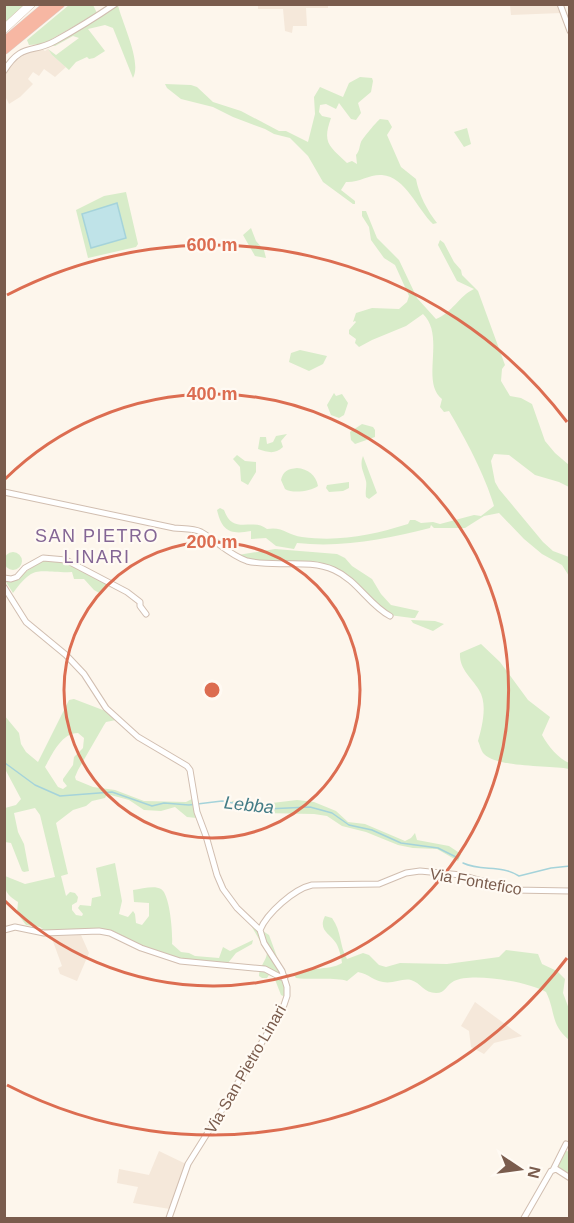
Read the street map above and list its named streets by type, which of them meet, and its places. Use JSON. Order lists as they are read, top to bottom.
{
  "streets": {
    "street": ["Via Fontefico", "Via San Pietro Linari"]
  },
  "districts": ["SAN PIETRO LINARI"],
  "water": ["Lebba"],
  "north": "right",
  "rings": ["600 m", "400 m", "200 m"]
}
